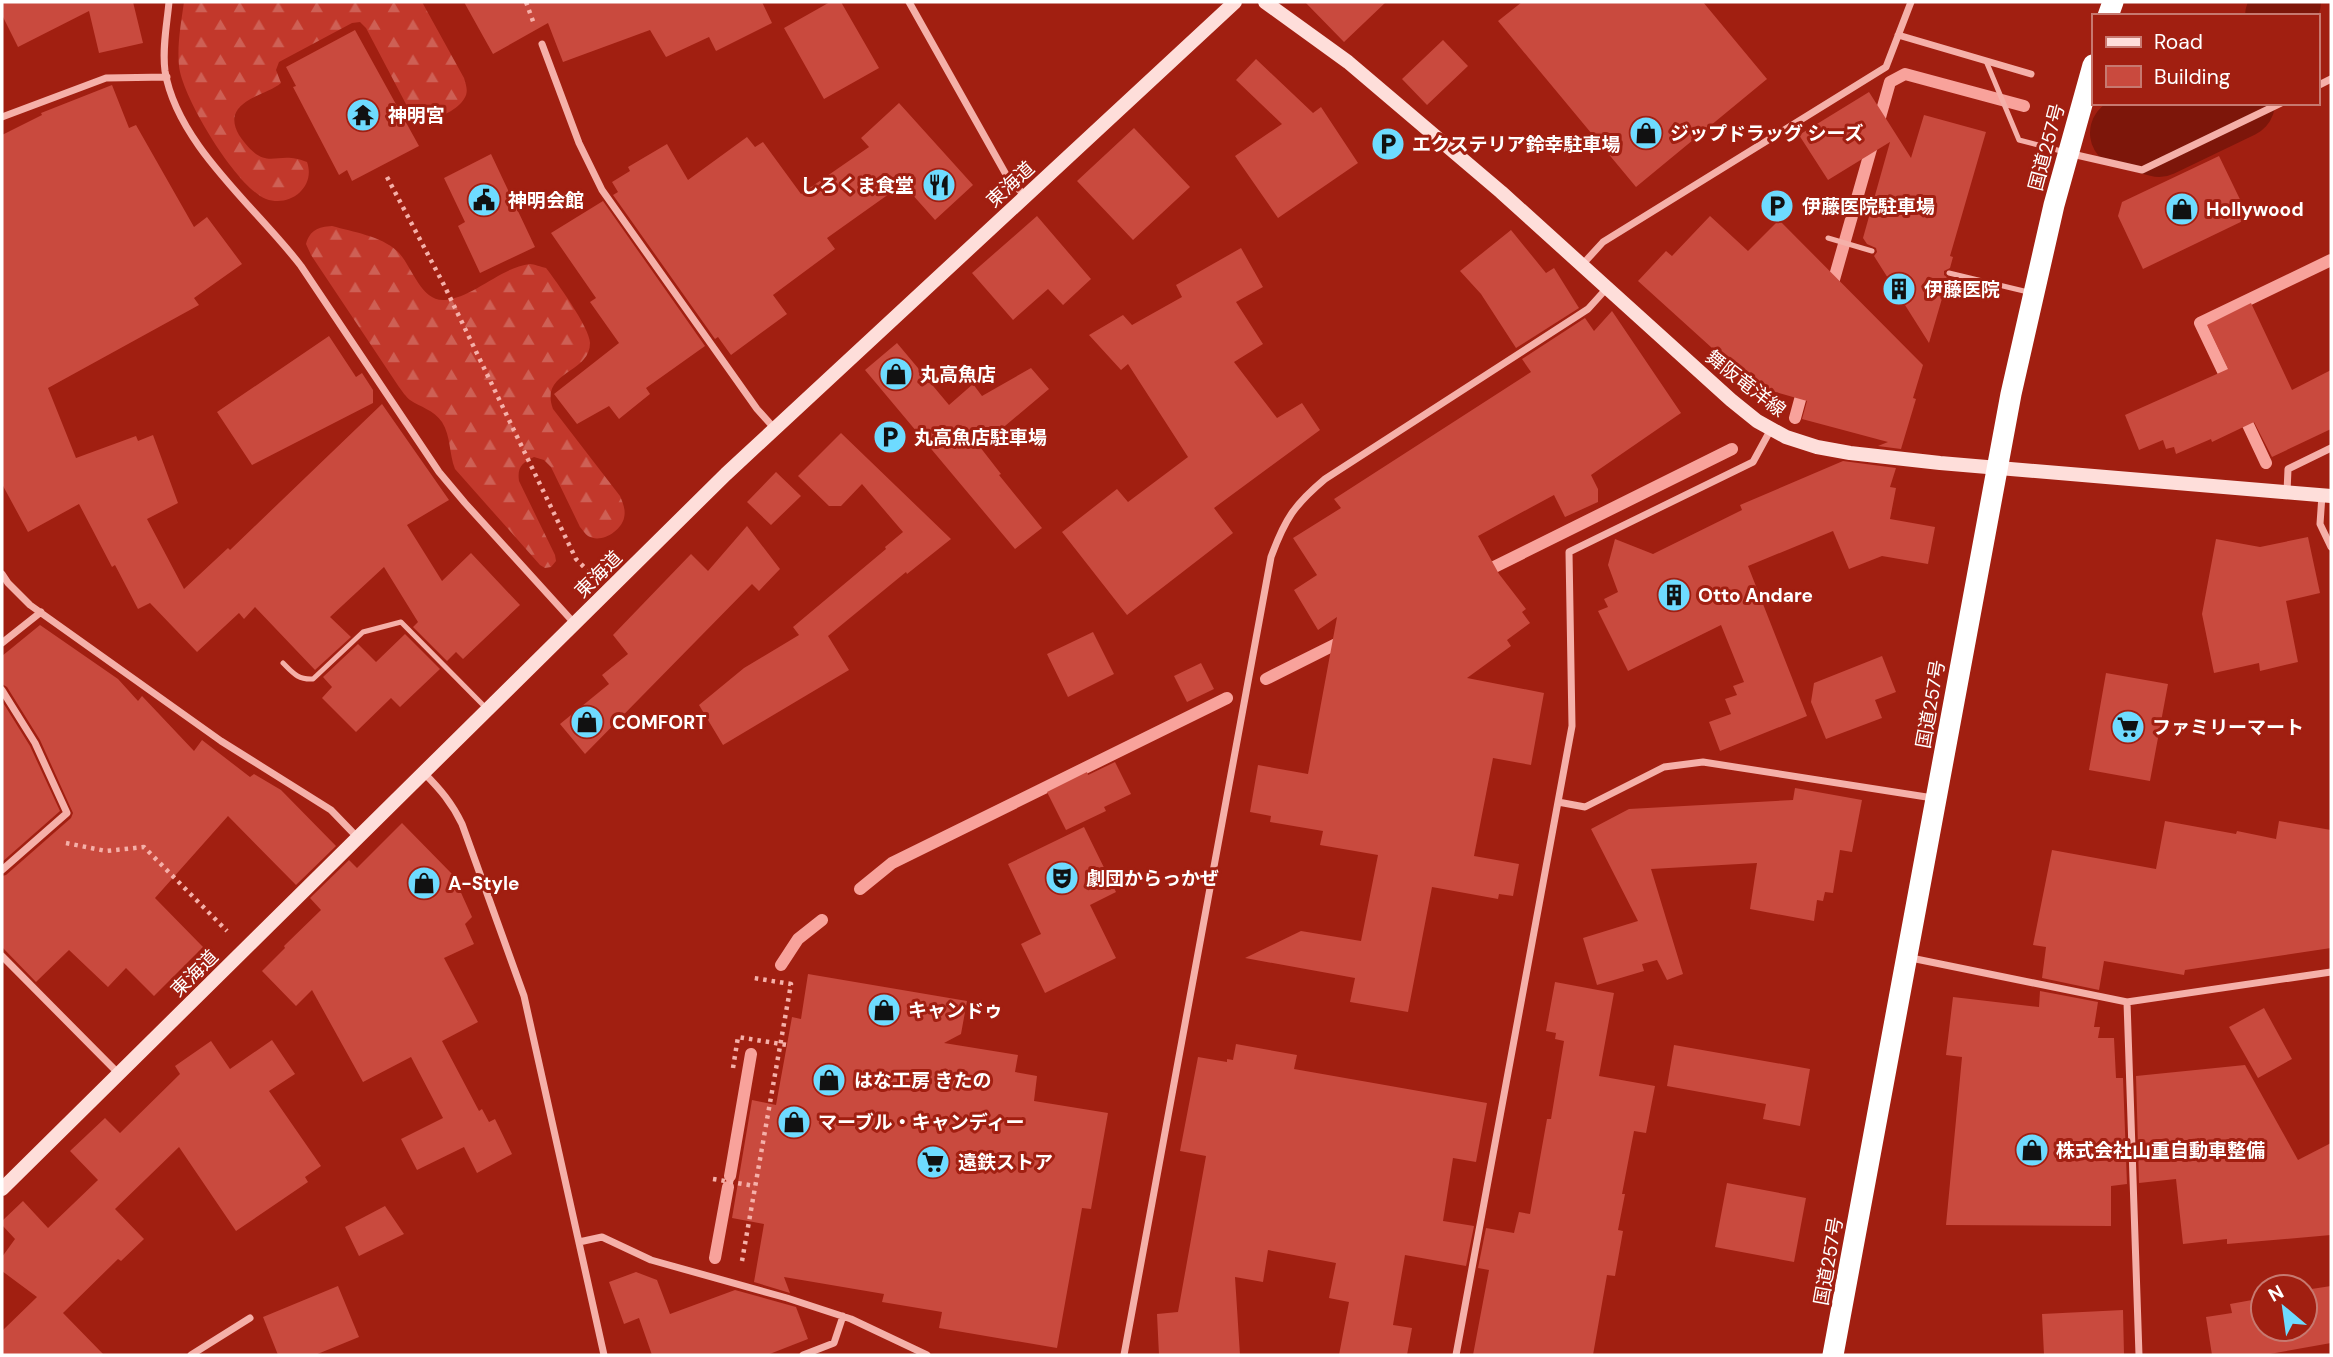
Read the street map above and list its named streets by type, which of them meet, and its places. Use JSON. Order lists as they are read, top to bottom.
{
  "streets": {
    "highway": ["国道257号"],
    "main road": ["東海道", "舞阪竜洋線"]
  },
  "crossings": [
    ["国道257号", "舞阪竜洋線"]
  ],
  "places": {
    "temple": ["神明宮"],
    "shop": [
      "ジップドラッグ シーズ",
      "Hollywood",
      "丸高魚店",
      "COMFORT",
      "A-Style",
      "キャンドゥ",
      "はな工房 きたの",
      "マーブル・キャンディー",
      "株式会社山重自動車整備"
    ],
    "parking": ["エクステリア鈴幸駐車場", "伊藤医院駐車場", "丸高魚店駐車場"],
    "restaurant": ["しろくま食堂"],
    "public building": ["神明会館"],
    "building": ["伊藤医院", "Otto Andare"],
    "supermarket": ["ファミリーマート", "遠鉄ストア"],
    "theatre": ["劇団からっかぜ"]
  },
  "legend": ["Road", "Building"],
  "north": "top left"
}
